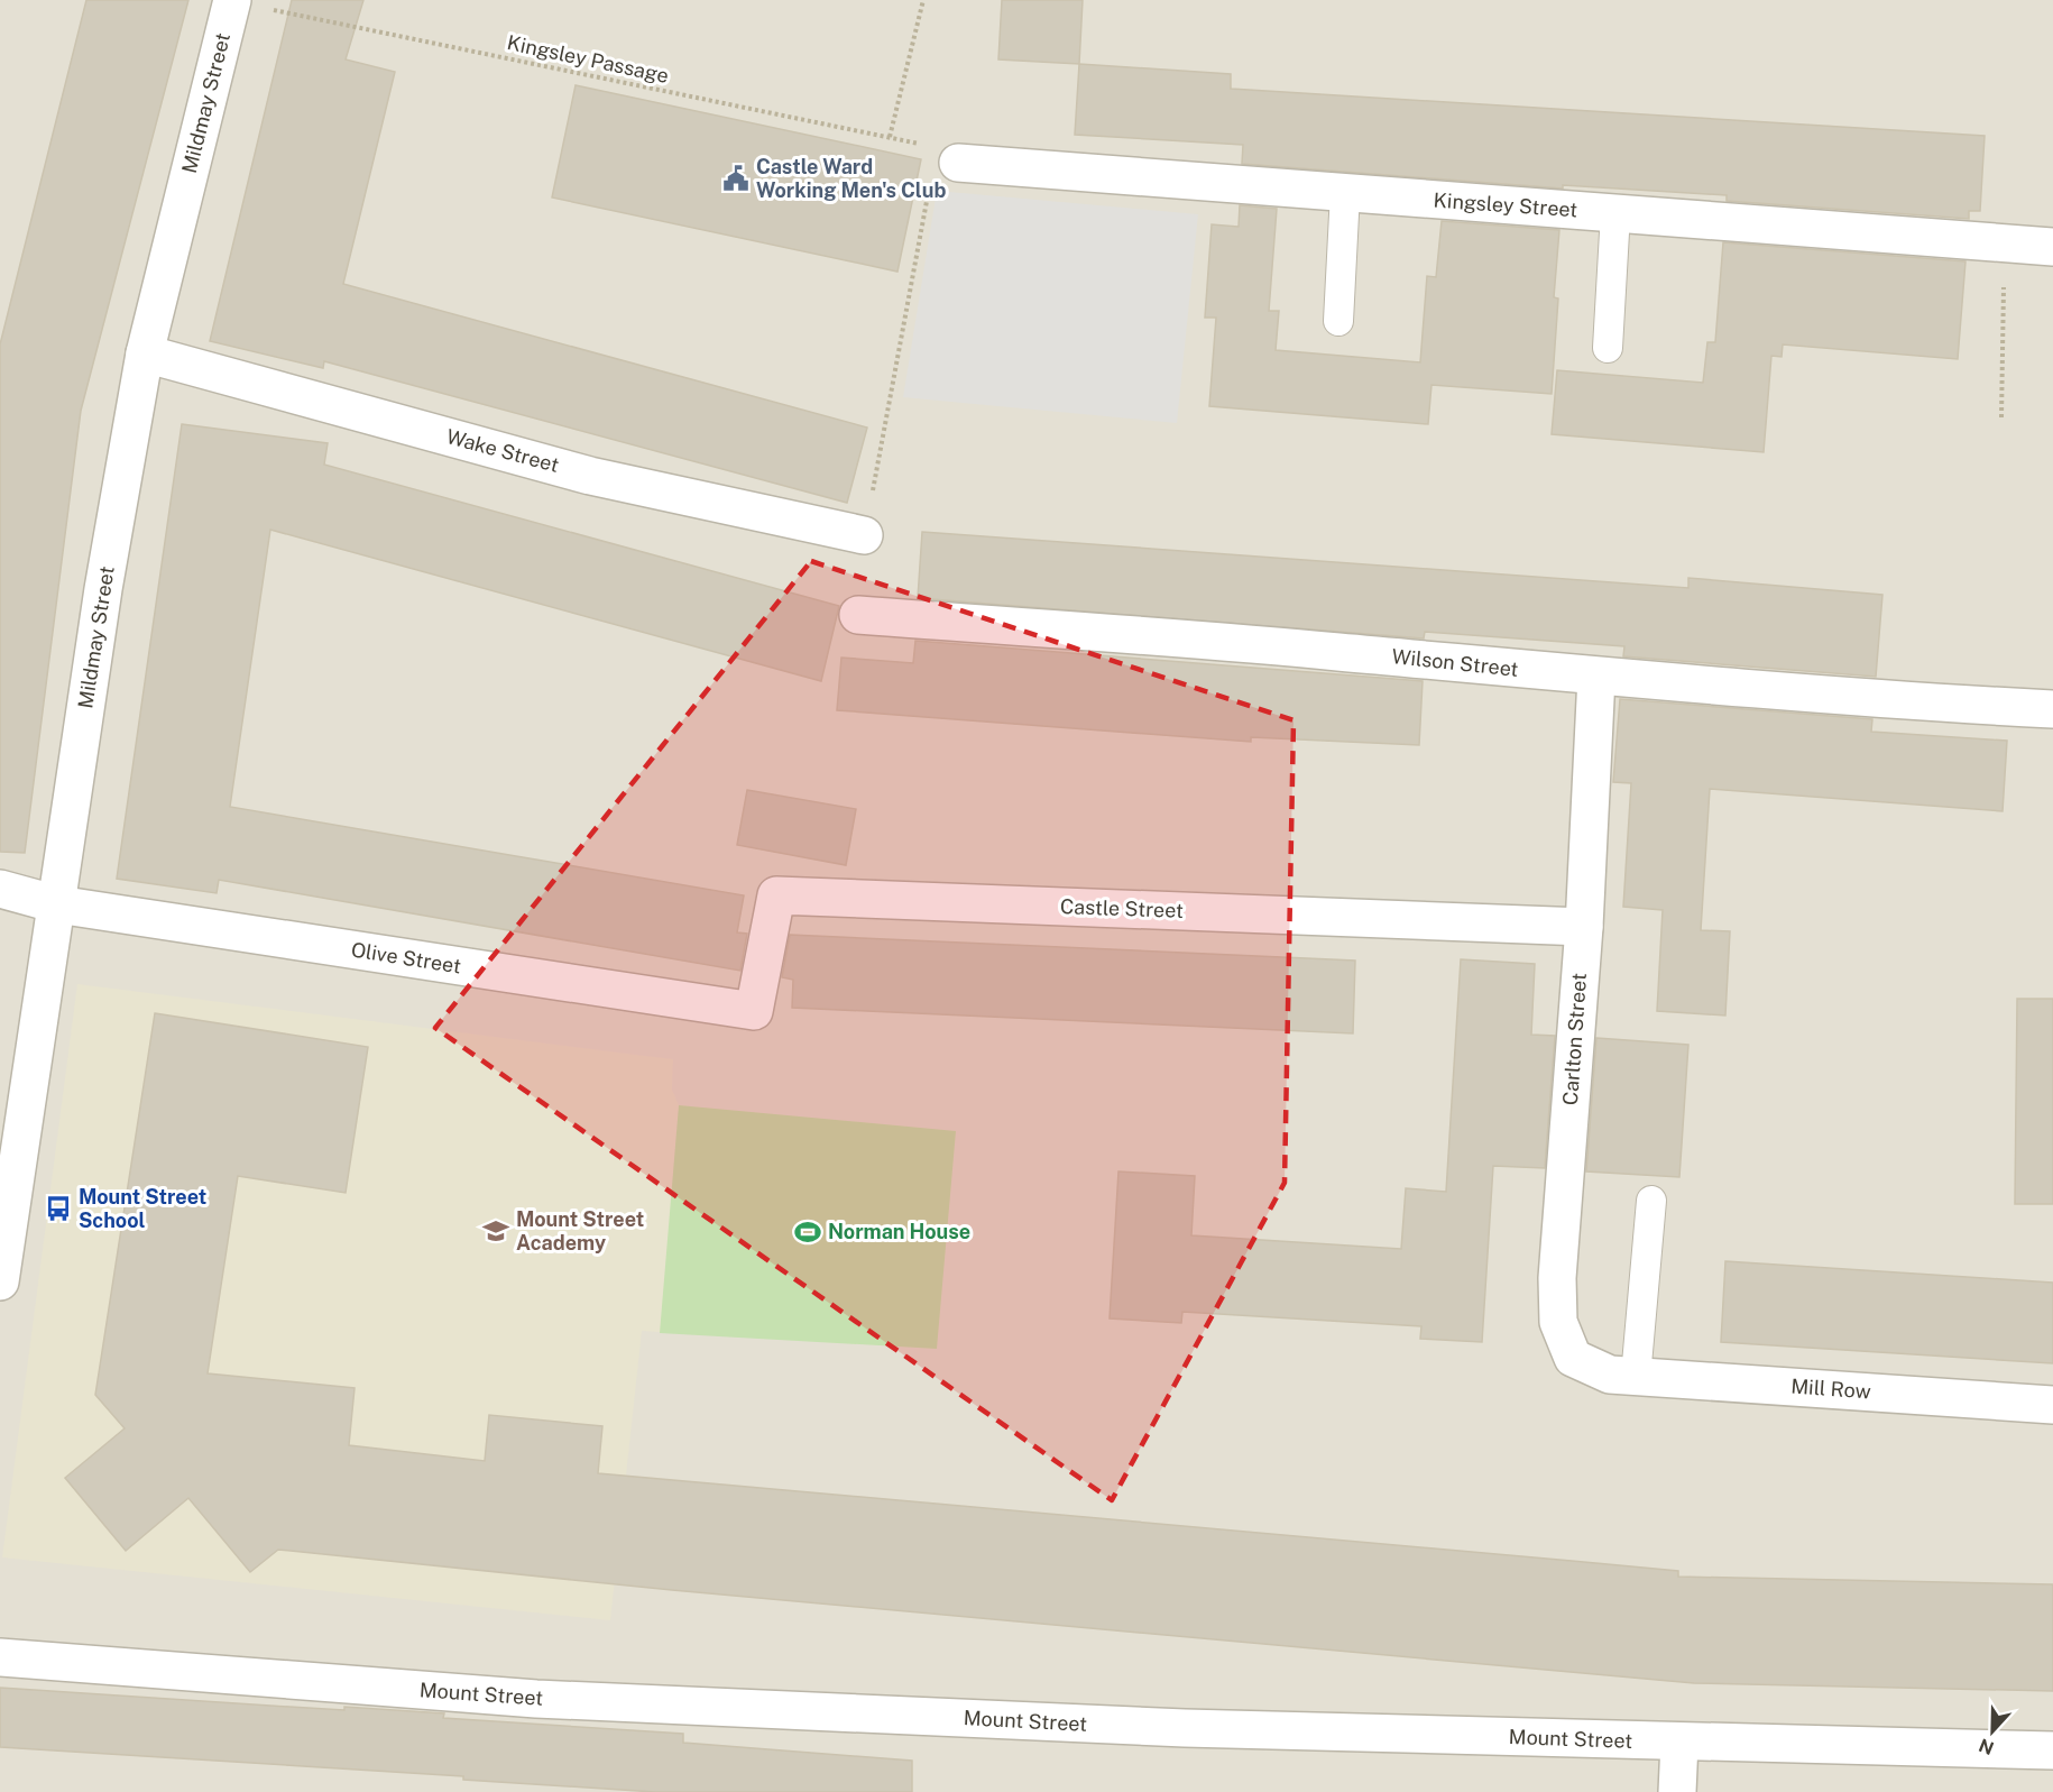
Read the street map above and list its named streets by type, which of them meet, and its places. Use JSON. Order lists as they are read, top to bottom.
{
  "streets": {
    "street": [
      "Mildmay Street",
      "Kingsley Street",
      "Wake Street",
      "Wilson Street",
      "Castle Street",
      "Olive Street",
      "Carlton Street",
      "Mill Row",
      "Mount Street"
    ],
    "path": ["Kingsley Passage"]
  },
  "crossings": [
    ["Kingsley Passage", "Mildmay Street"],
    ["Kingsley Passage", "Kingsley Street"],
    ["Mildmay Street", "Wake Street"],
    ["Mildmay Street", "Olive Street"],
    ["Wilson Street", "Carlton Street"],
    ["Castle Street", "Olive Street"],
    ["Castle Street", "Carlton Street"],
    ["Carlton Street", "Mill Row"]
  ],
  "places": {
    "public building": ["Castle Ward Working Men's Club"],
    "bus stop": ["Mount Street School"],
    "school or university": ["Mount Street Academy"],
    "sports": ["Norman House"]
  },
  "north": "bottom"
}
